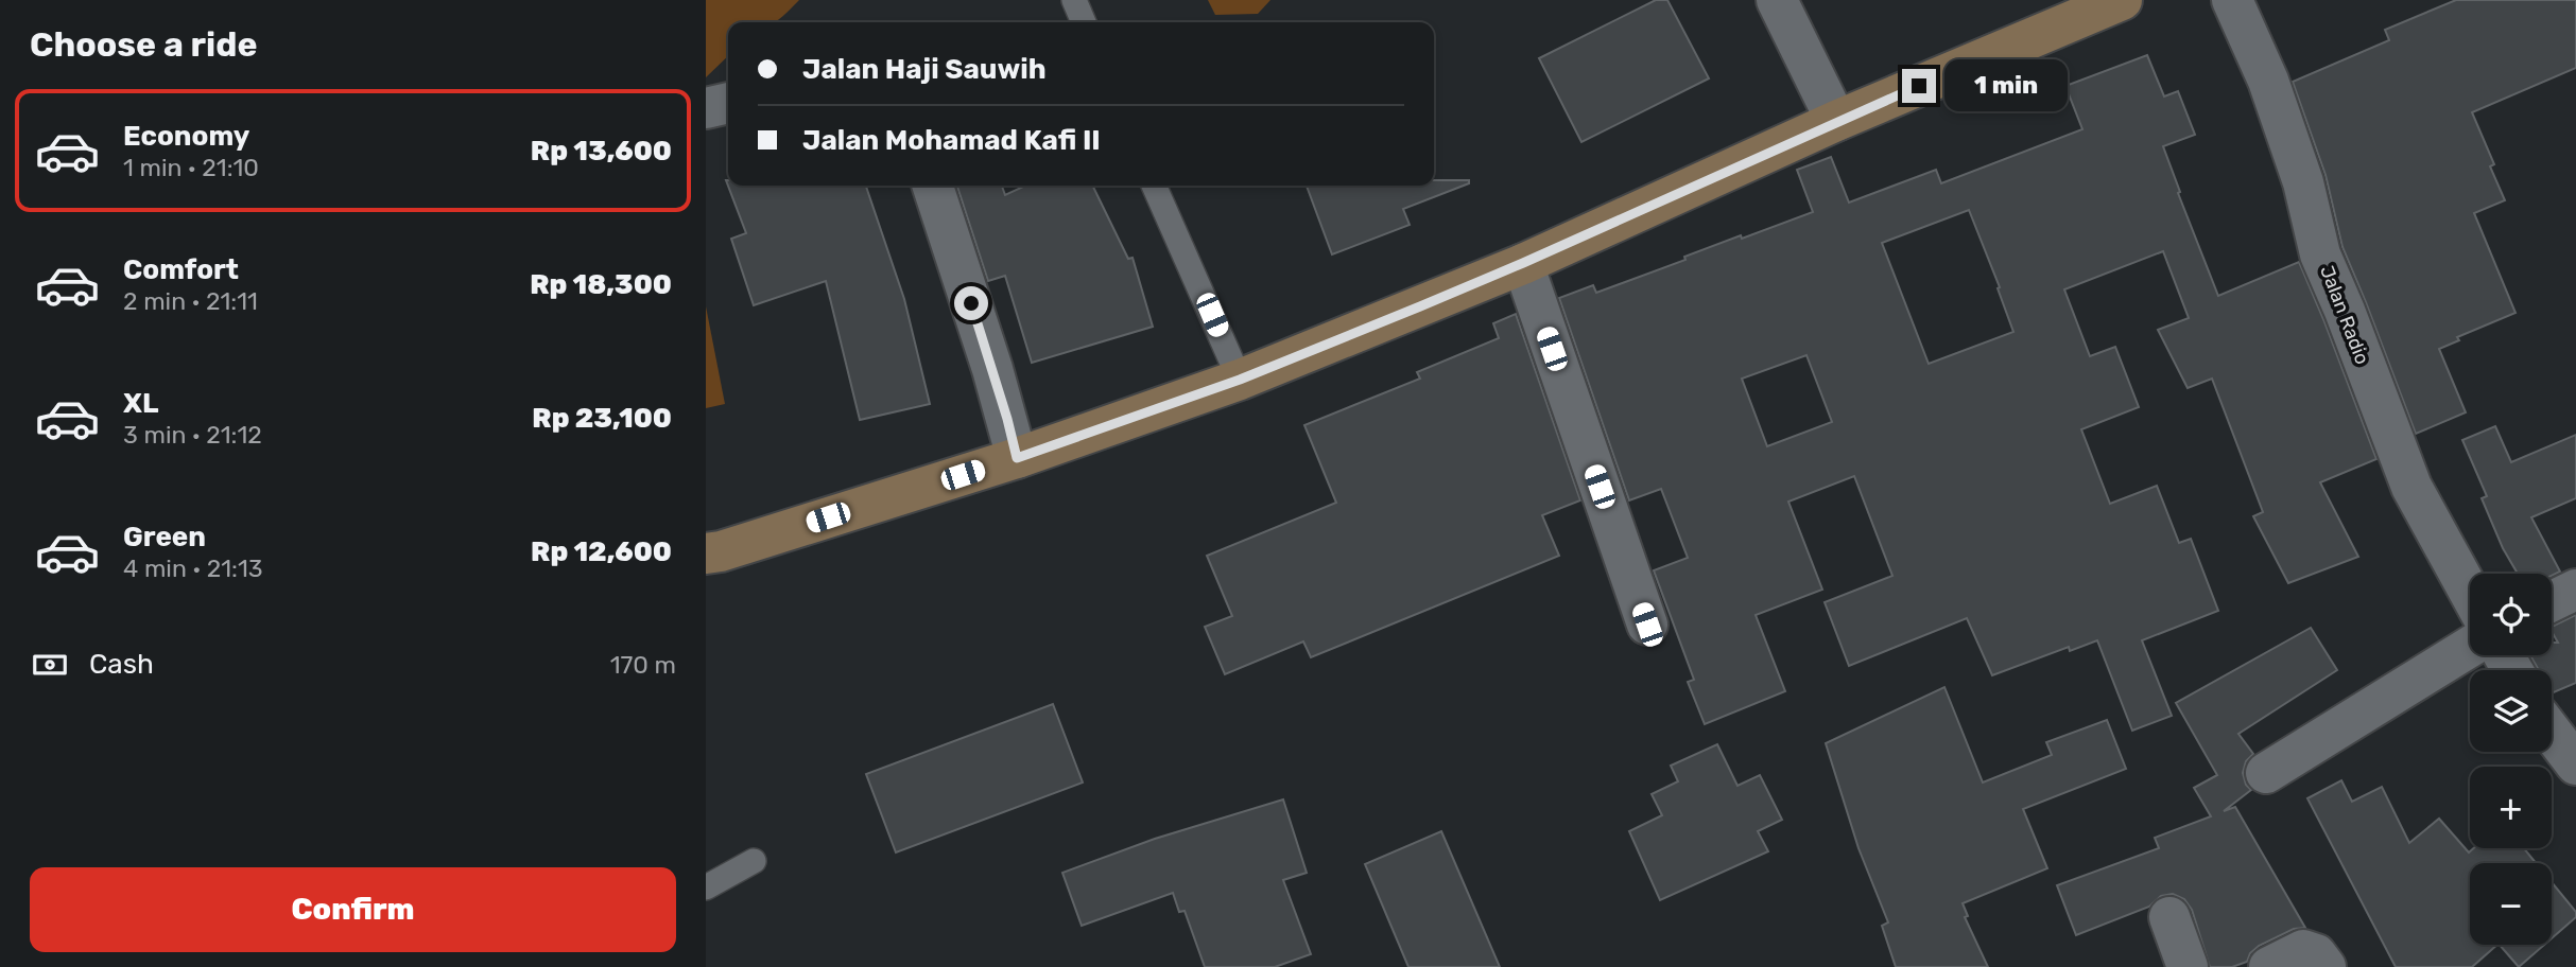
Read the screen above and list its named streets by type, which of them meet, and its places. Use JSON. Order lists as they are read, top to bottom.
{
  "streets": {
    "street": ["Jalan Radio"]
  },
  "page": {
    "heading": "Choose a ride",
    "banner": ["Jalan Haji Sauwih", "Jalan Mohamad Kafi II"],
    "bubble": "1 min",
    "list": [
      {
        "name": "Economy",
        "note": "1 min · 21:10",
        "value": "Rp 13,600"
      },
      {
        "name": "Comfort",
        "note": "2 min · 21:11",
        "value": "Rp 18,300"
      },
      {
        "name": "XL",
        "note": "3 min · 21:12",
        "value": "Rp 23,100"
      },
      {
        "name": "Green",
        "note": "4 min · 21:13",
        "value": "Rp 12,600"
      }
    ],
    "map_buttons": ["+", "−"],
    "pay": ["Cash", "170 m"],
    "buttons": "Confirm"
  }
}
